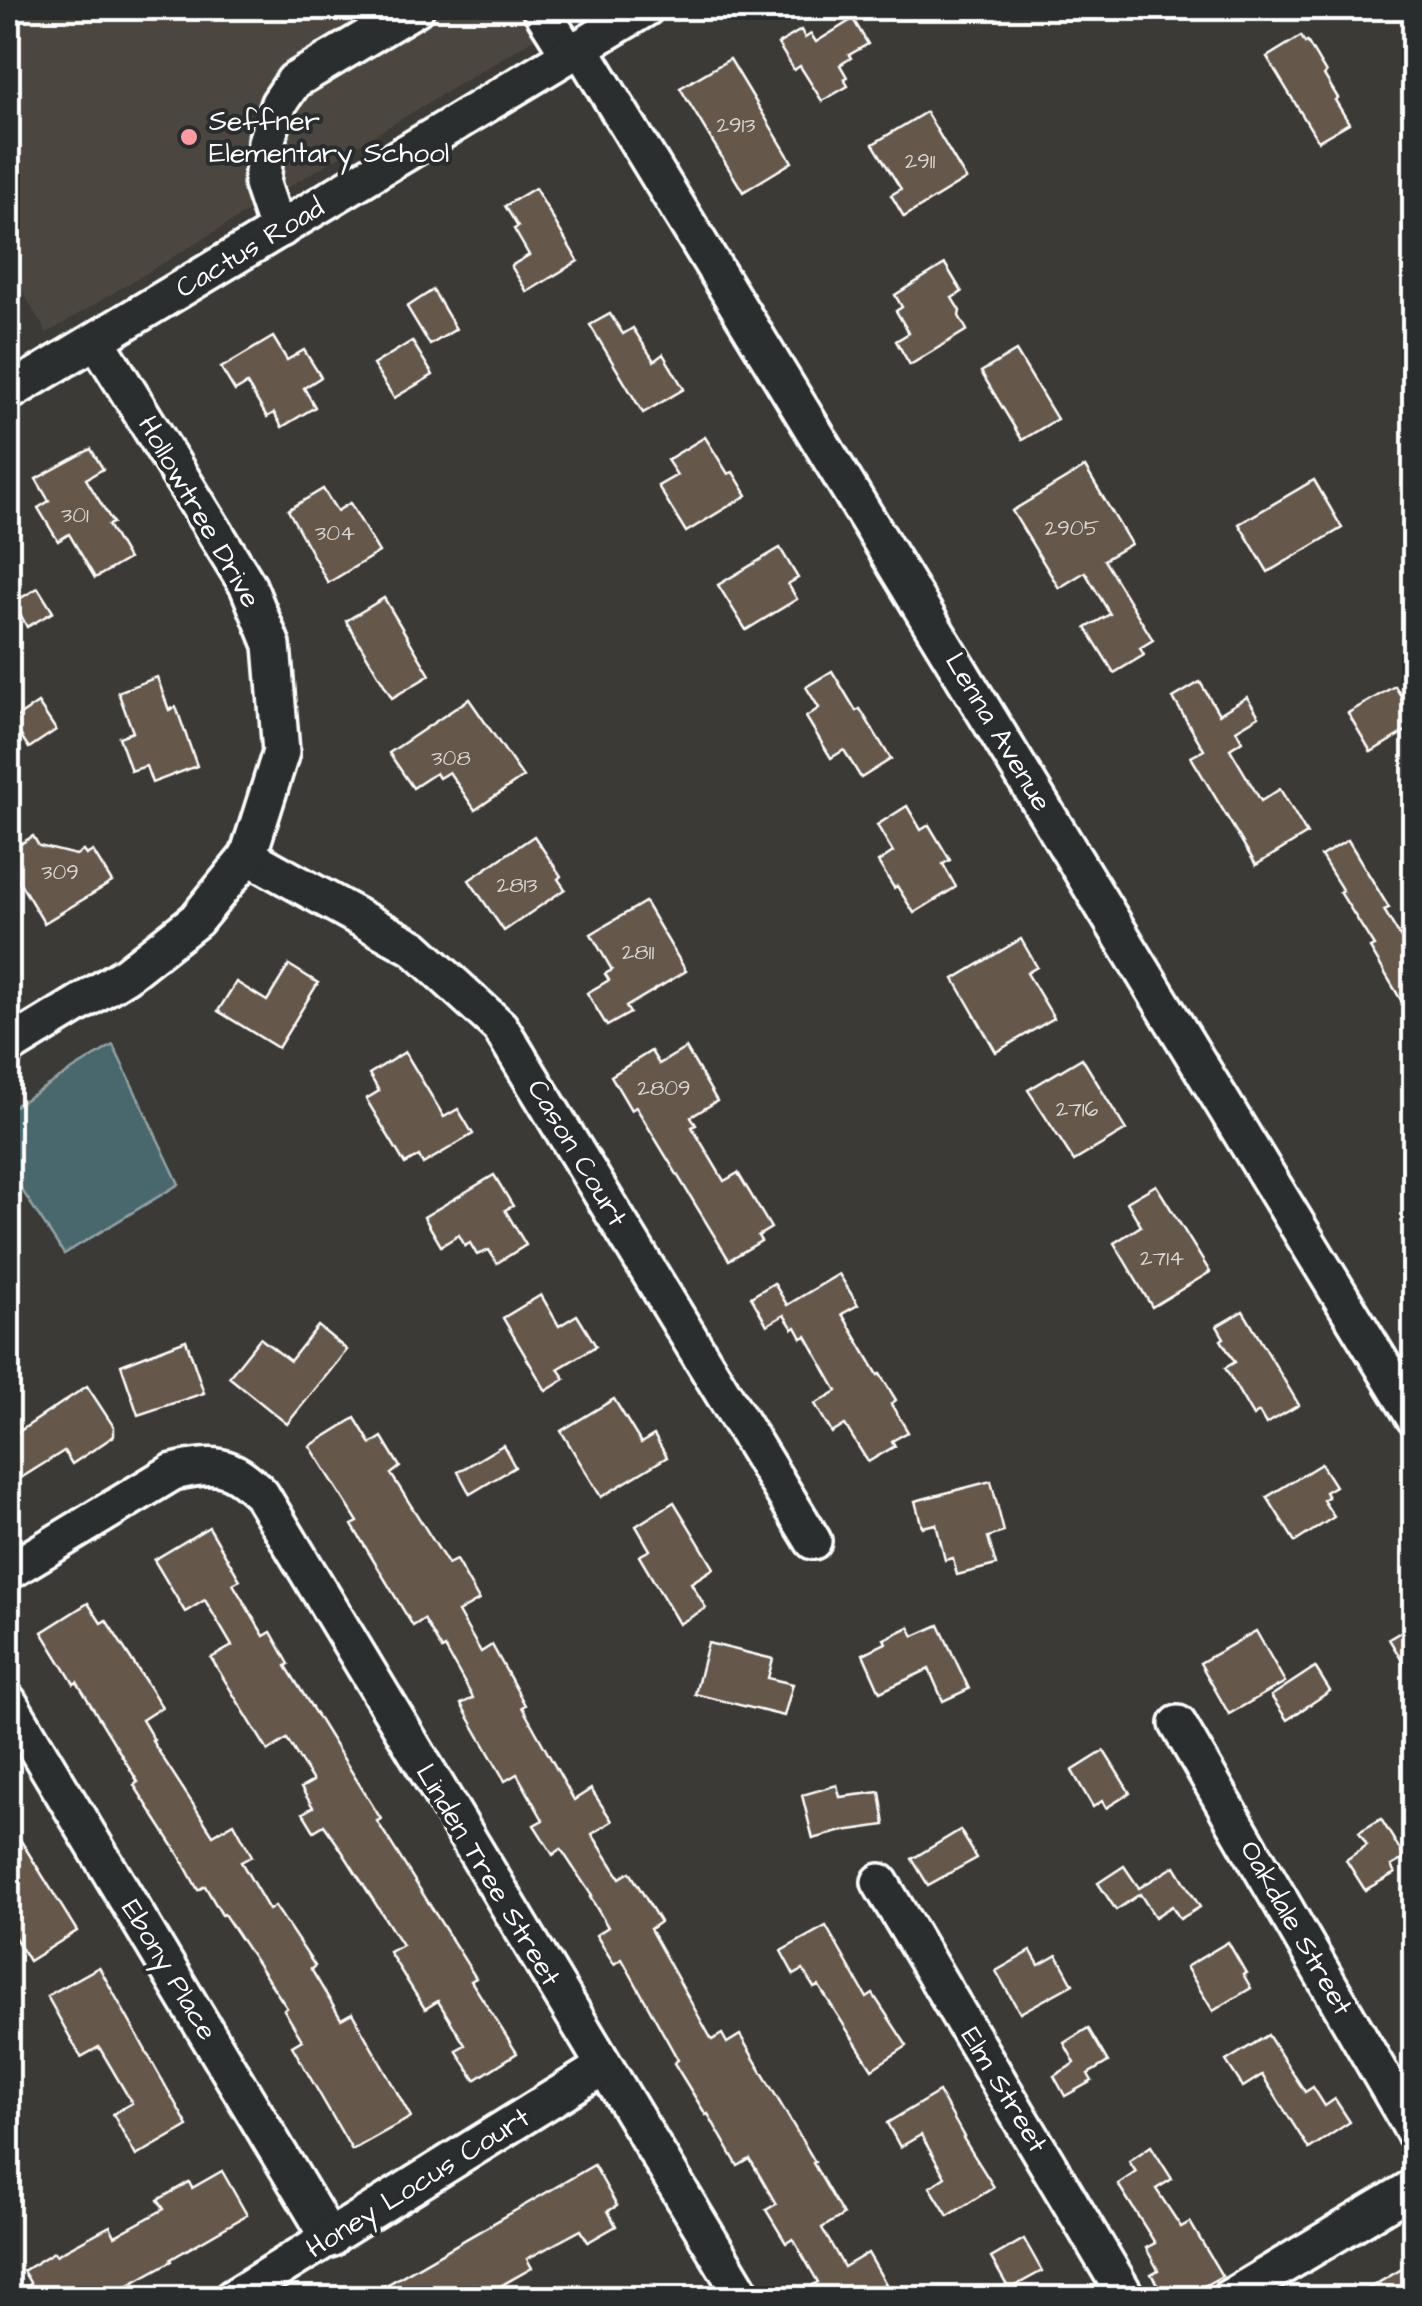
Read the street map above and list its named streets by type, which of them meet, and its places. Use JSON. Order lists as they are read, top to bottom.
{
  "streets": {
    "street": [
      "Cactus Road",
      "Hollowtree Drive",
      "Lenna Avenue",
      "Cason Court",
      "Linden Tree Street",
      "Oakdale Street",
      "Ebony Place",
      "Elm Street",
      "Honey Locus Court"
    ]
  },
  "crossings": [
    ["Cactus Road", "Hollowtree Drive"],
    ["Cactus Road", "Lenna Avenue"],
    ["Hollowtree Drive", "Cason Court"],
    ["Linden Tree Street", "Honey Locus Court"],
    ["Ebony Place", "Honey Locus Court"]
  ],
  "places": ["Seffner Elementary School"],
  "house_numbers": [
    "2913",
    "2911",
    "301",
    "2905",
    "304",
    "308",
    "309",
    "2813",
    "2811",
    "2809",
    "2716",
    "2714"
  ]
}
